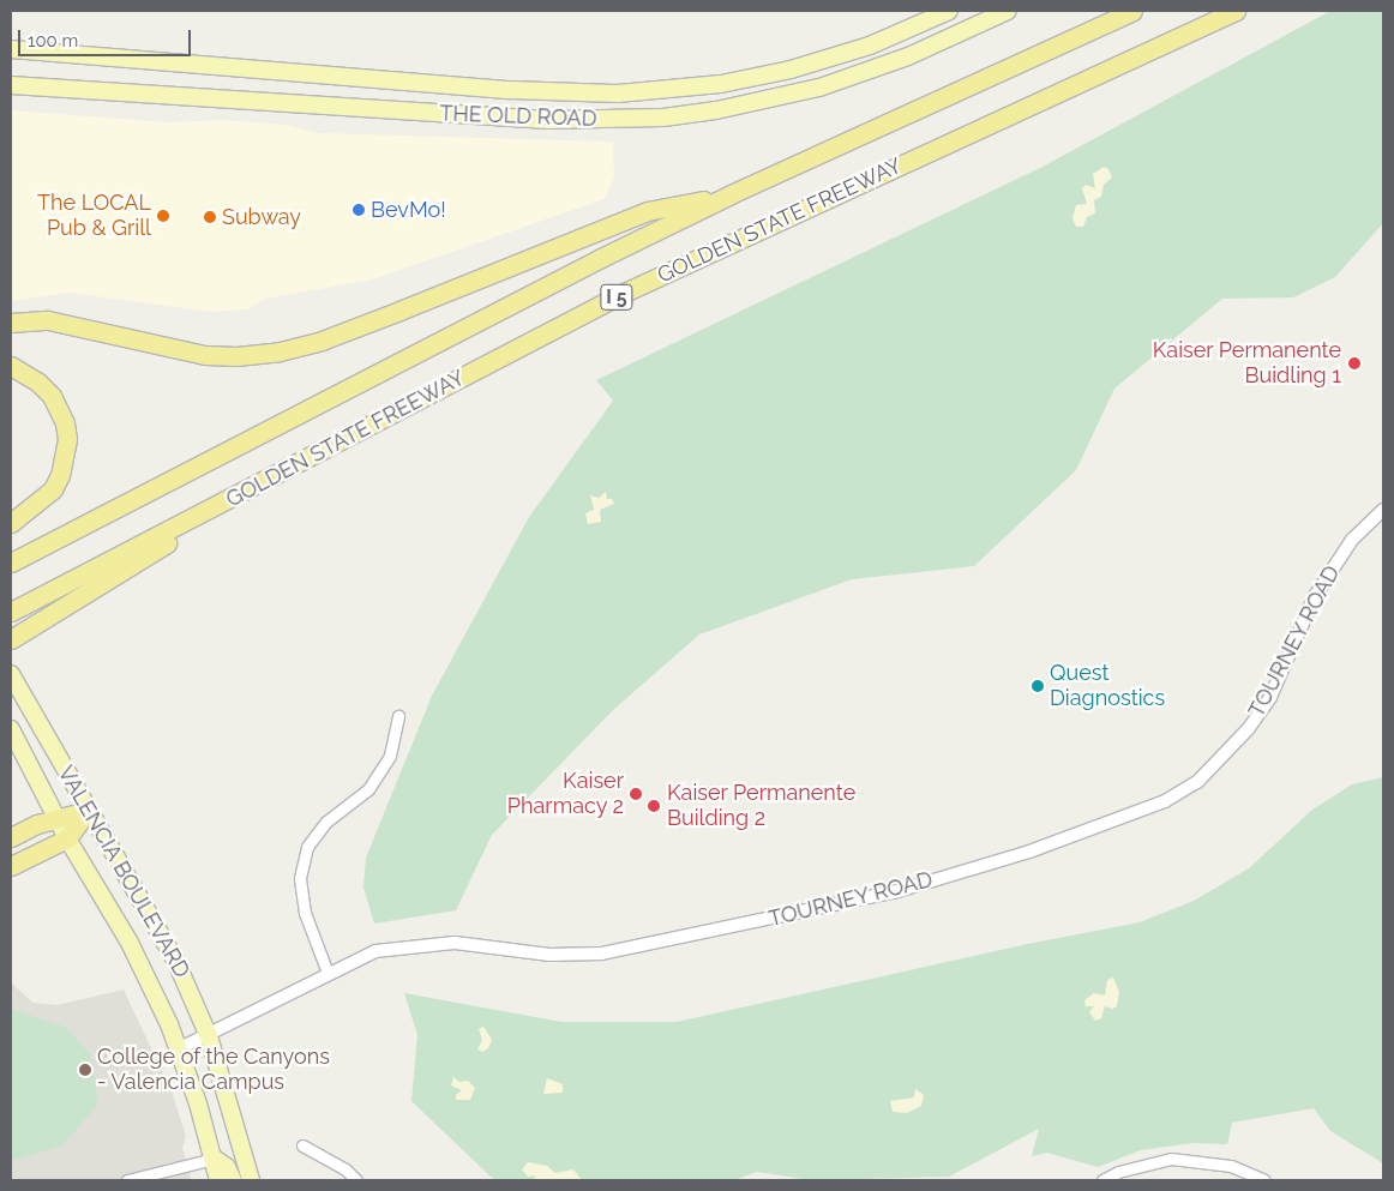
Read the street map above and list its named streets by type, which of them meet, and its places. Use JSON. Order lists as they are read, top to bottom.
{
  "streets": {
    "highway": ["GOLDEN STATE FREEWAY", "I 5"],
    "main road": ["THE OLD ROAD", "VALENCIA BOULEVARD"],
    "street": ["TOURNEY ROAD"]
  },
  "crossings": [
    ["TOURNEY ROAD", "VALENCIA BOULEVARD"]
  ],
  "places": [
    "BevMo!",
    "The LOCAL Pub & Grill",
    "Subway",
    "Kaiser Permanente Buidling 1",
    "Quest Diagnostics",
    "Kaiser Pharmacy 2",
    "Kaiser Permanente Building 2",
    "College of the Canyons - Valencia Campus"
  ],
  "scale_bar": "100 m"
}
